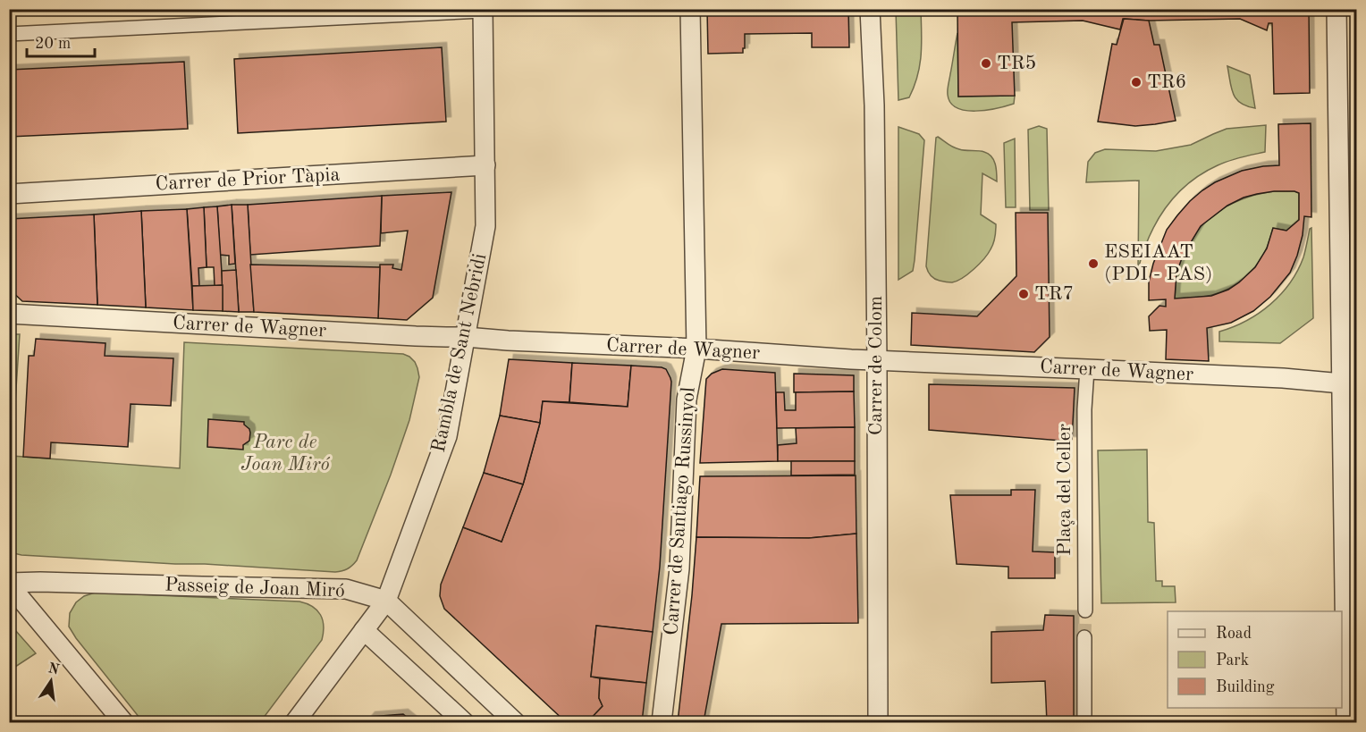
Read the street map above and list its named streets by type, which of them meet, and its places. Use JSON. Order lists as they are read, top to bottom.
{
  "streets": {
    "street": [
      "Carrer de Prior Tàpia",
      "Carrer de Wagner",
      "Rambla de Sant Nebridi",
      "Carrer de Colom",
      "Plaça del Celler",
      "Carrer de Santiago Russinyol",
      "Passeig de Joan Miró"
    ]
  },
  "crossings": [
    ["Carrer de Prior Tàpia", "Rambla de Sant Nebridi"],
    ["Carrer de Wagner", "Rambla de Sant Nebridi"],
    ["Carrer de Wagner", "Carrer de Colom"],
    ["Carrer de Wagner", "Plaça del Celler"],
    ["Carrer de Wagner", "Carrer de Santiago Russinyol"],
    ["Rambla de Sant Nebridi", "Passeig de Joan Miró"]
  ],
  "parks": ["Parc de Joan Miró"],
  "places": [
    "TR5",
    "TR6",
    "ESEIAAT (PDI - PAS)",
    "TR7"
  ],
  "legend": ["Road", "Park", "Building"],
  "scale_bar": "20 m",
  "north": "top"
}
